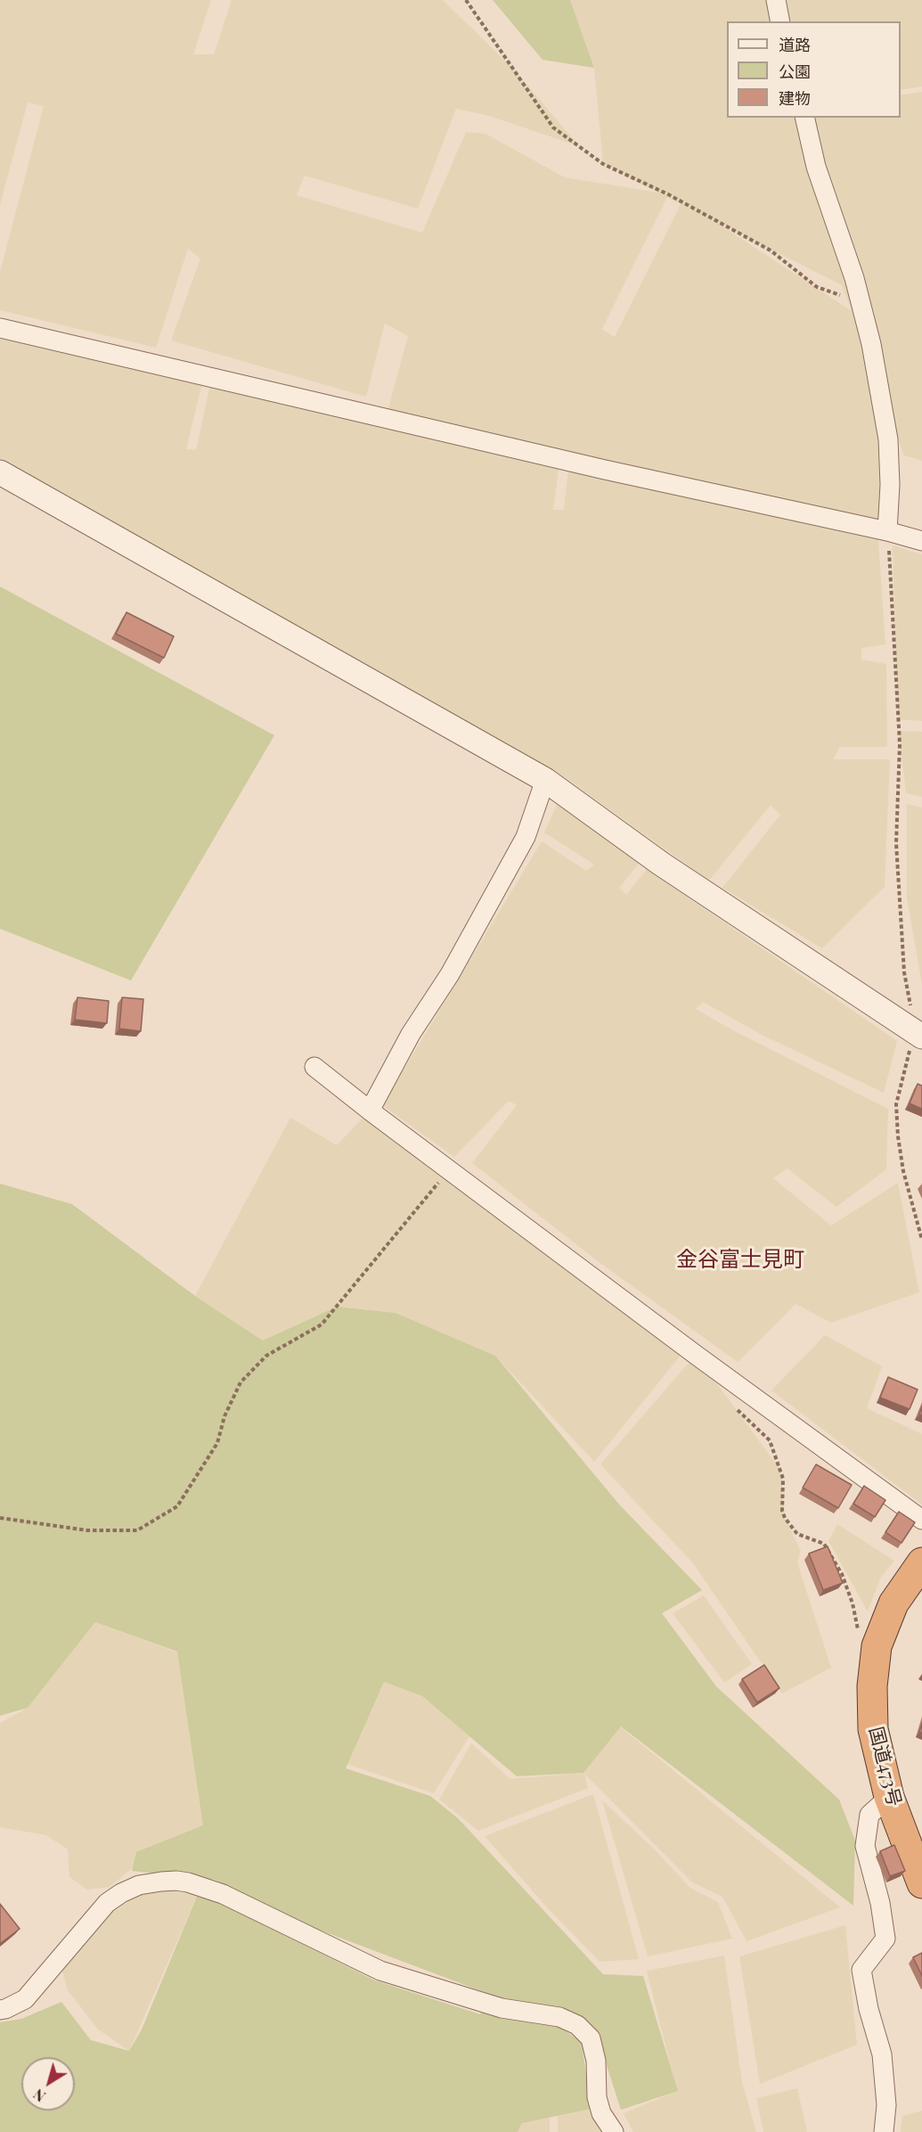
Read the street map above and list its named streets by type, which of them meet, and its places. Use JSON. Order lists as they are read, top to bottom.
{
  "streets": {
    "highway": ["国道473号"]
  },
  "districts": ["金谷富士見町"],
  "legend": ["道路", "公園", "建物"],
  "north": "bottom left"
}
